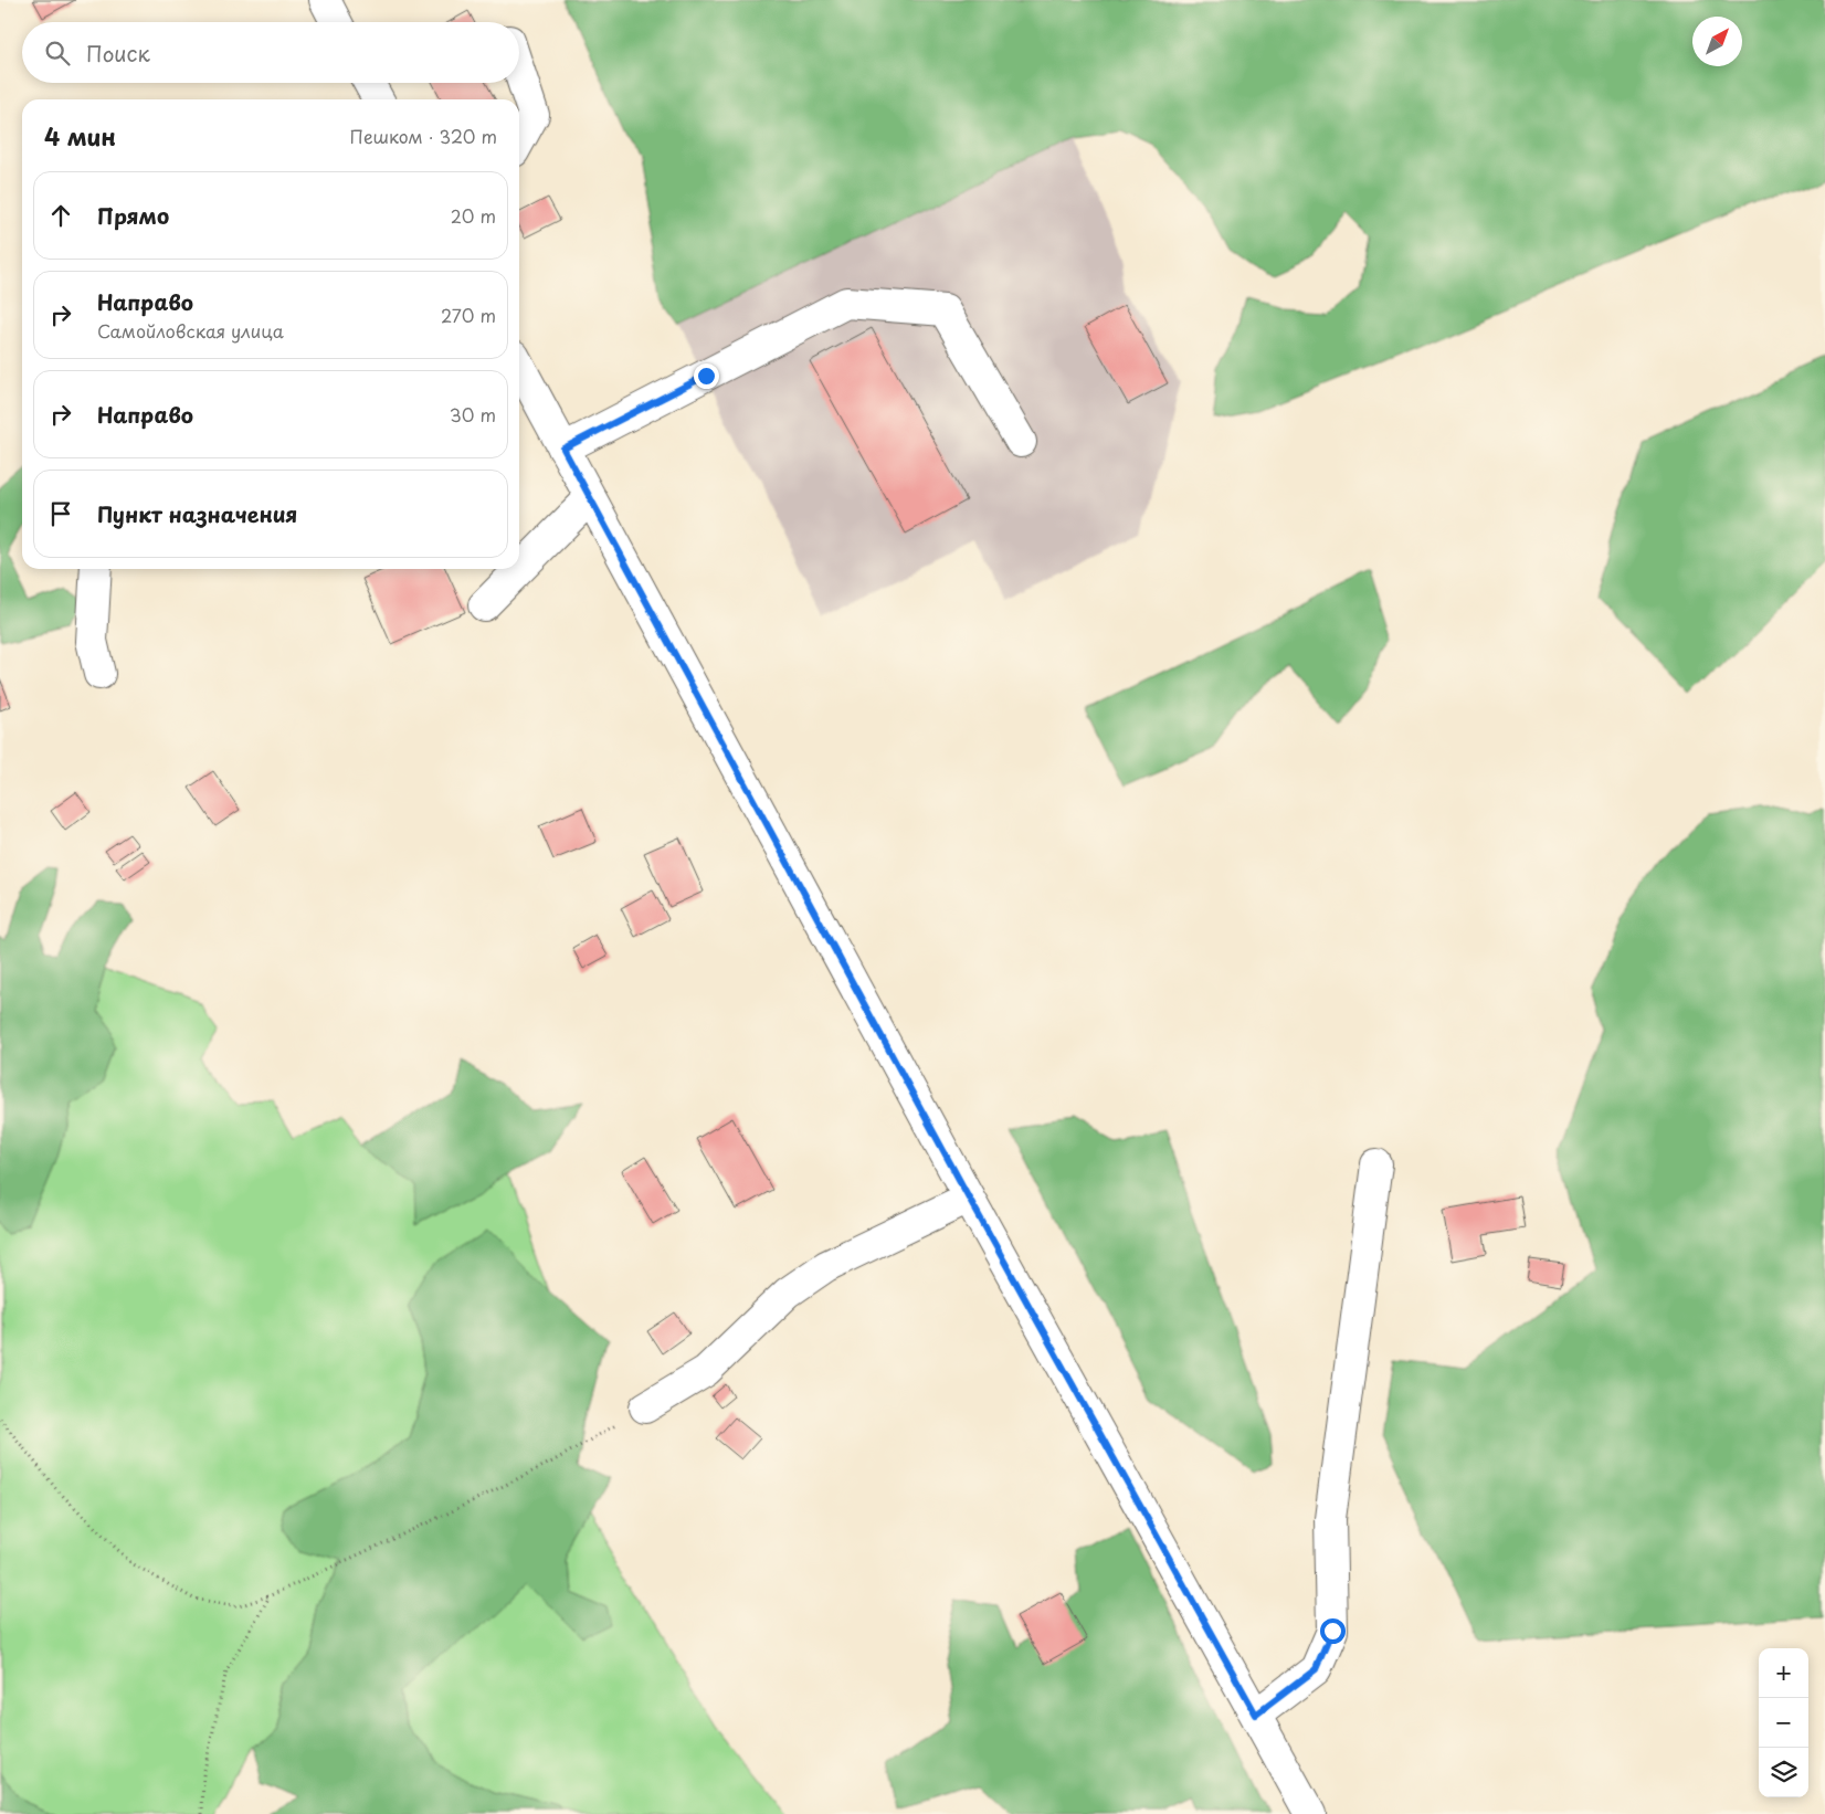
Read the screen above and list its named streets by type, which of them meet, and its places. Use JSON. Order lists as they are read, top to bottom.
{
  "north": "top right",
  "page": {
    "search": "Поиск",
    "heading": ["4 мин", "Пешком · 320 m"],
    "list": [
      ["Прямо", "20 m"],
      ["Направо", "Самойловская улица", "270 m"],
      ["Направо", "30 m"],
      "Пункт назначения"
    ],
    "map_buttons": ["+", "−"]
  }
}
